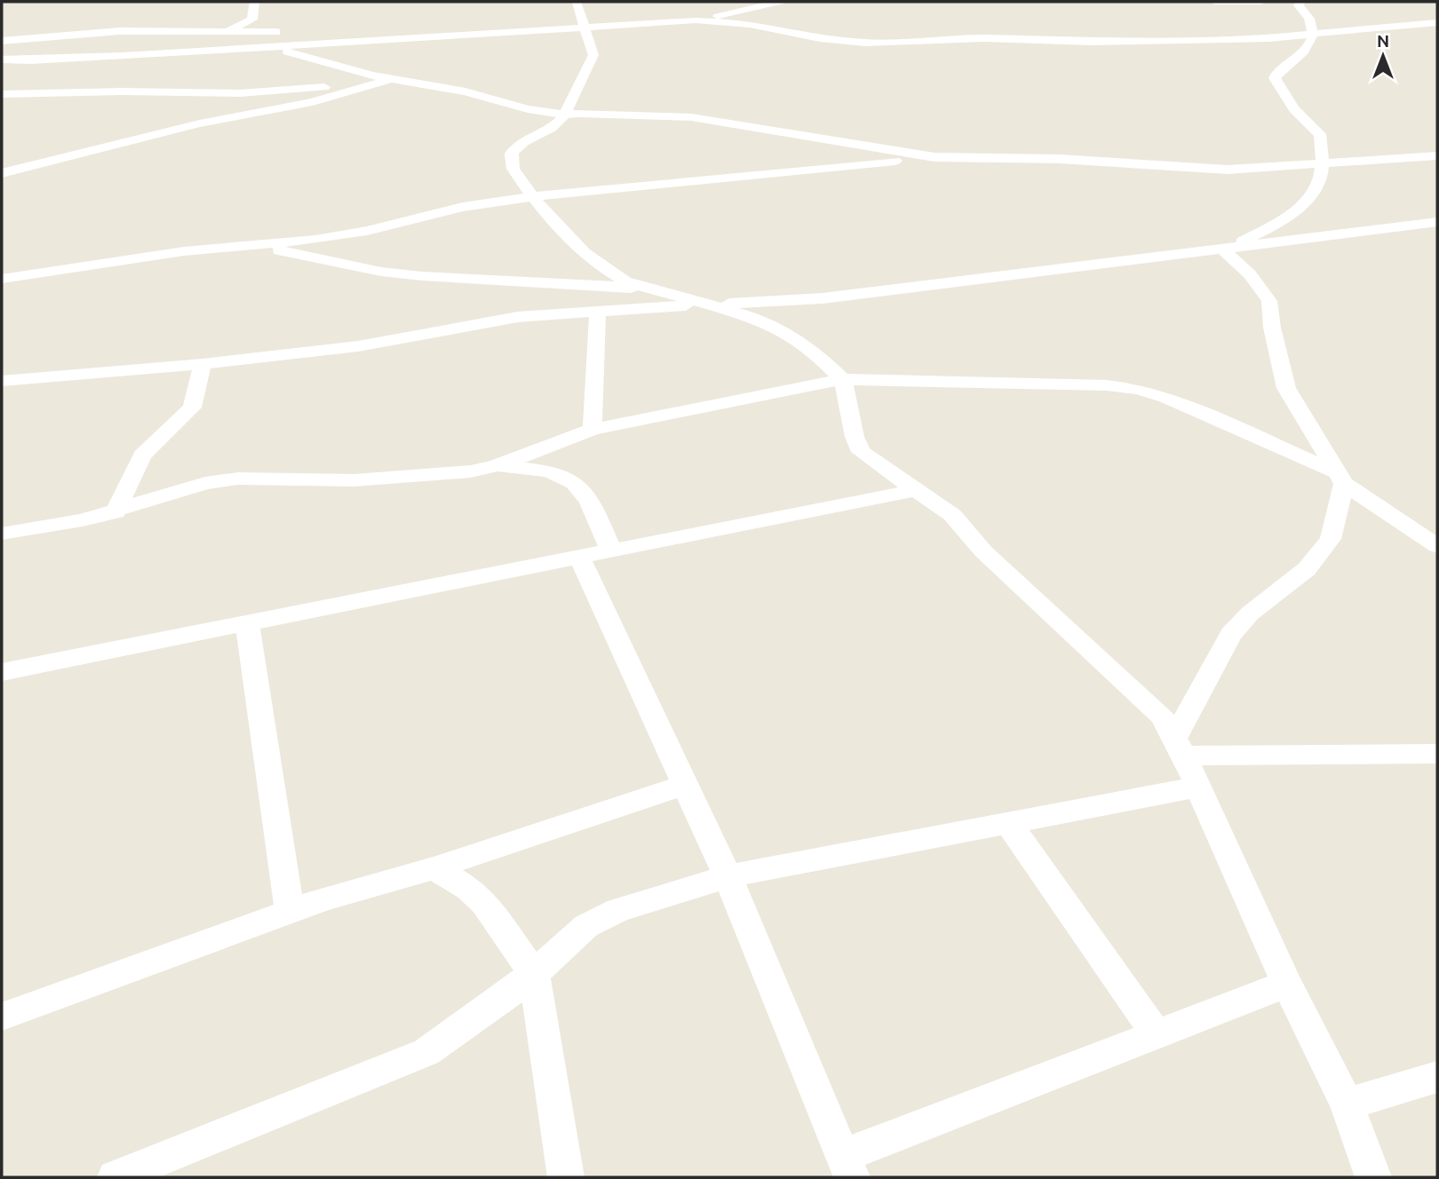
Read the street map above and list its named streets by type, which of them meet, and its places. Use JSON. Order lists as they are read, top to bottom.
{
  "north": "top"
}
